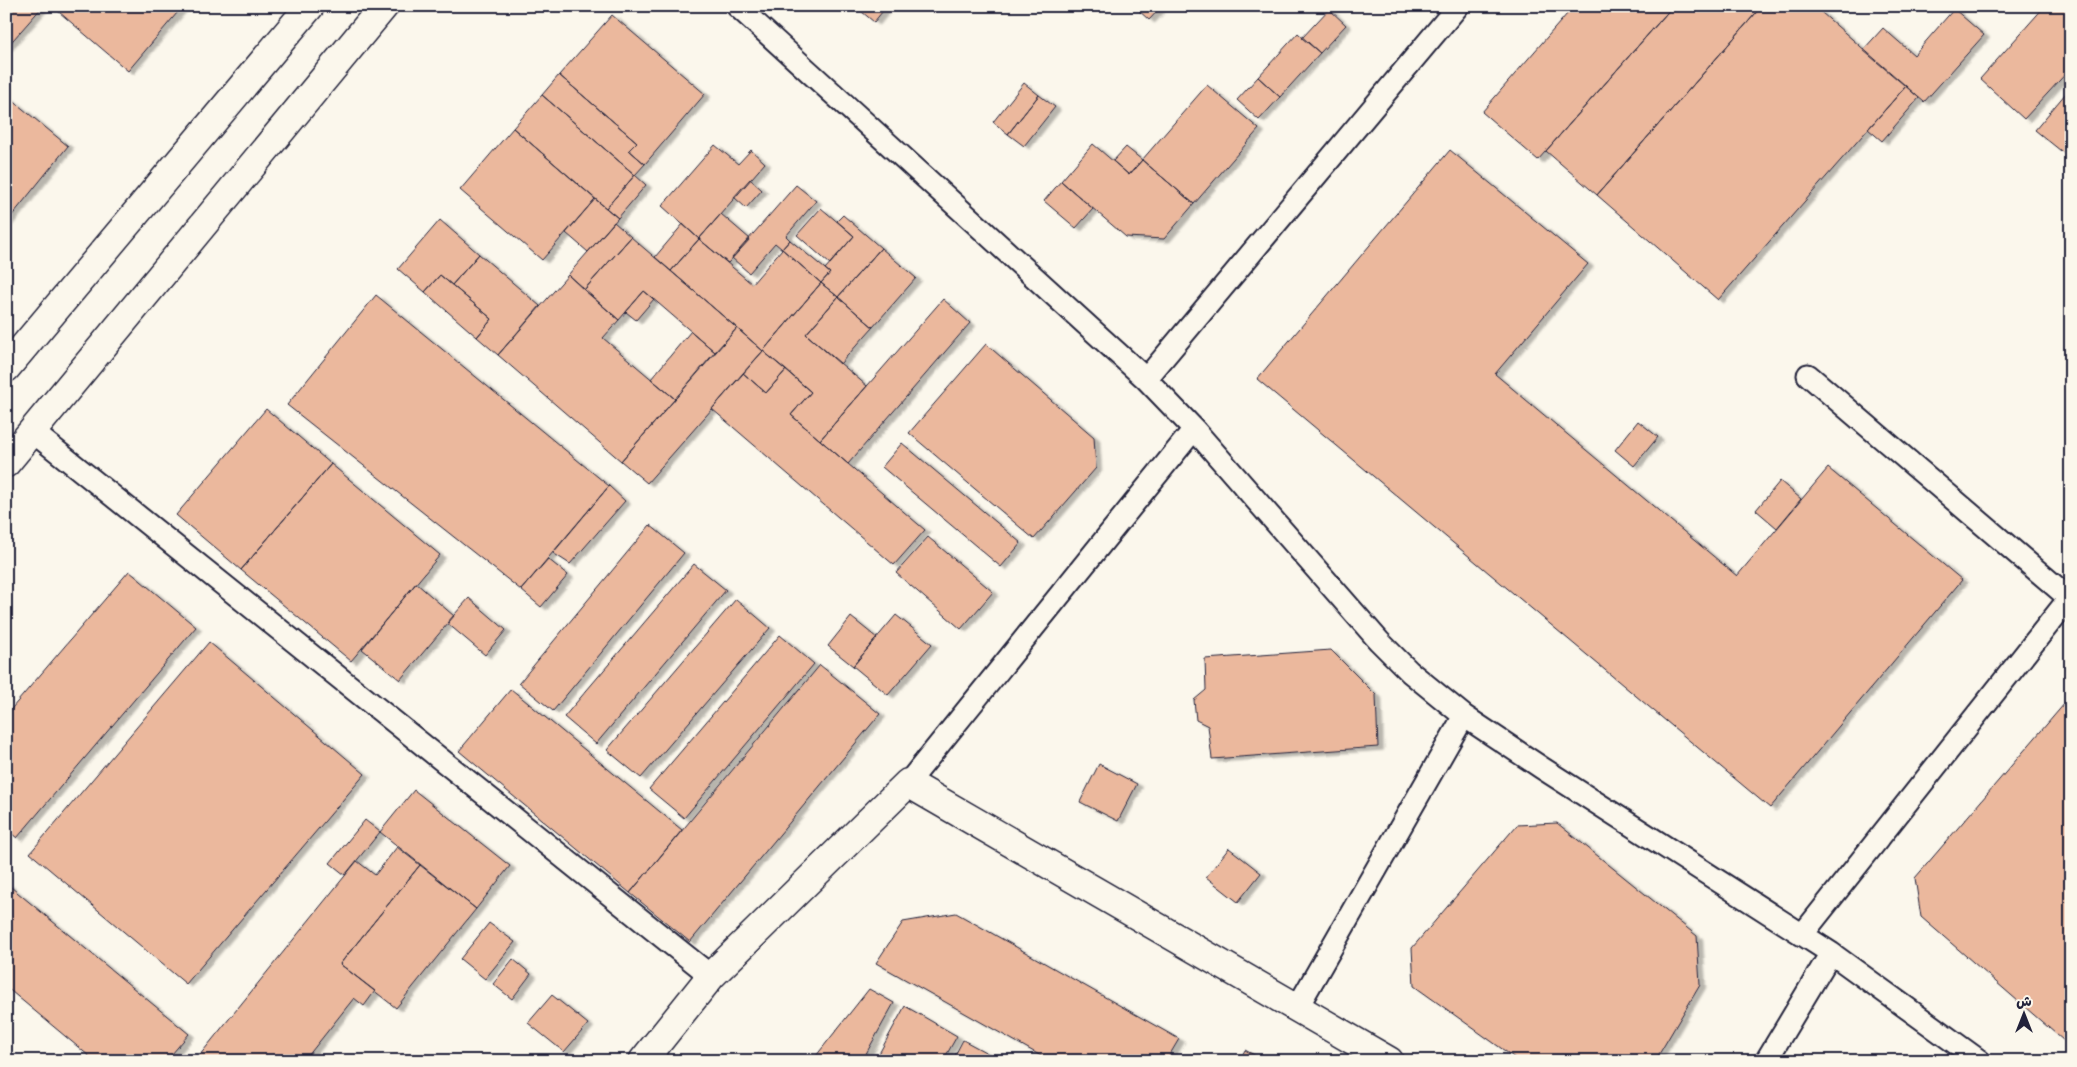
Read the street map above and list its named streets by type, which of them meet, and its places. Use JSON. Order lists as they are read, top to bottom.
{
  "north": "top"
}
